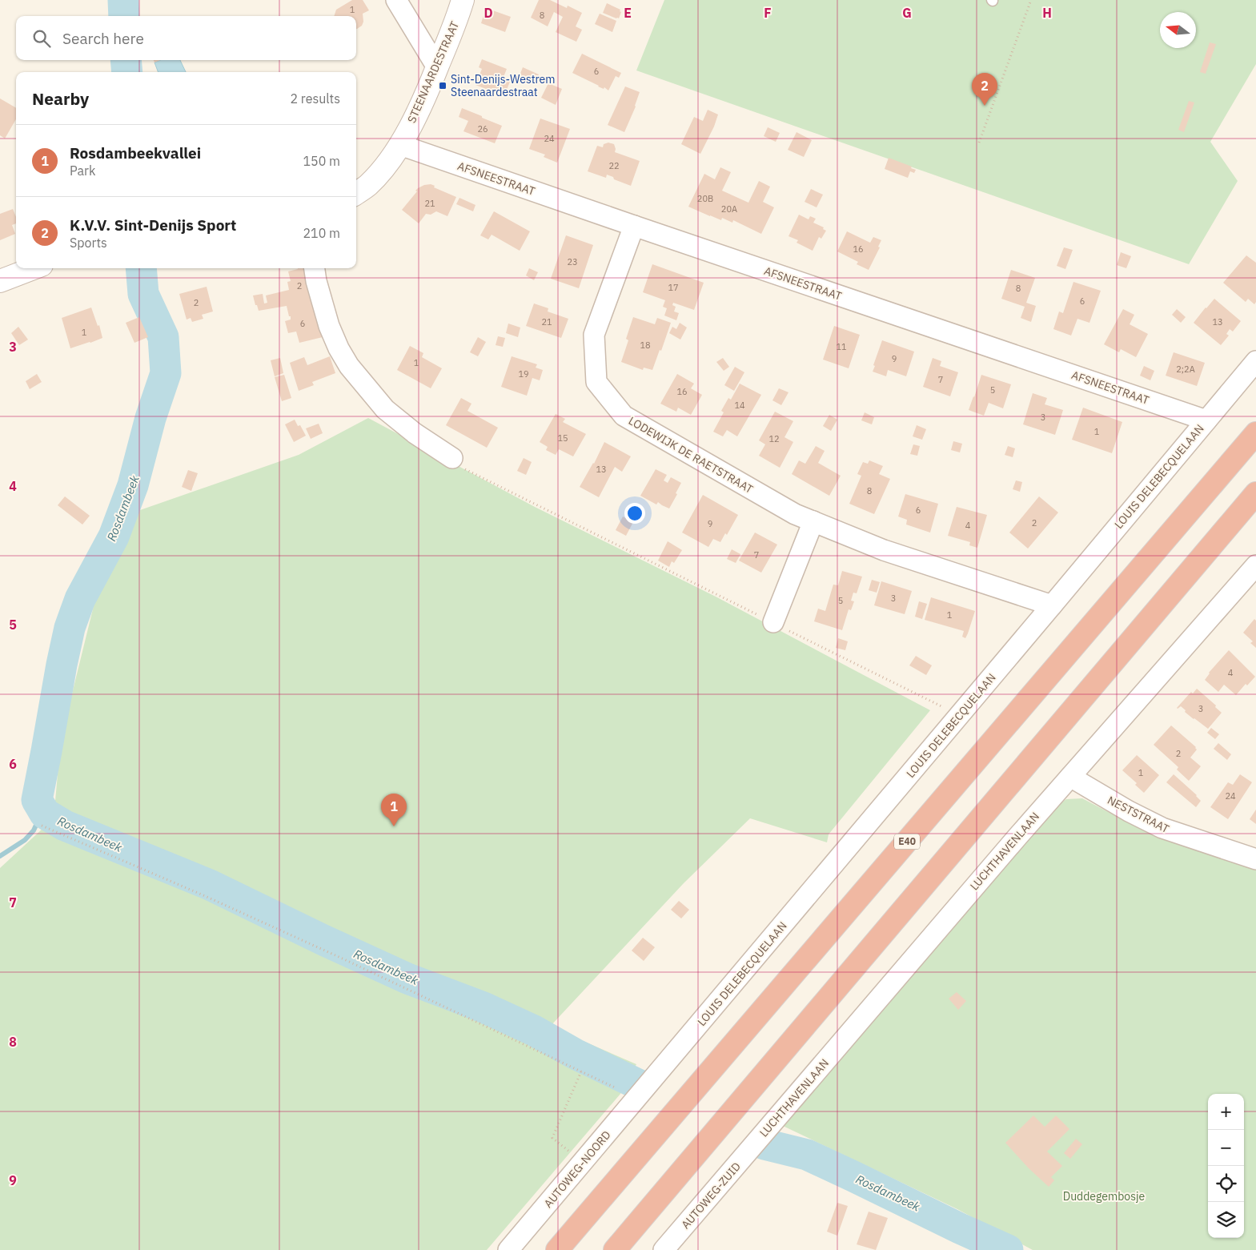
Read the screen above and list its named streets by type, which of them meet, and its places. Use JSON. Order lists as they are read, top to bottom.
{
  "streets": {
    "highway": ["E40"],
    "street": [
      "STEENAARDESTRAAT",
      "AFSNEESTRAAT",
      "LODEWIJK DE RAETSTRAAT",
      "LOUIS DELEBECQUELAAN",
      "NESTSTRAAT",
      "LUCHTHAVENLAAN",
      "AUTOWEG-NOORD",
      "AUTOWEG-ZUID"
    ]
  },
  "crossings": [
    ["STEENAARDESTRAAT", "AFSNEESTRAAT"],
    ["AFSNEESTRAAT", "LODEWIJK DE RAETSTRAAT"],
    ["AFSNEESTRAAT", "LOUIS DELEBECQUELAAN"],
    ["LODEWIJK DE RAETSTRAAT", "LOUIS DELEBECQUELAAN"],
    ["LOUIS DELEBECQUELAAN", "AUTOWEG-NOORD"],
    ["NESTSTRAAT", "LUCHTHAVENLAAN"],
    ["LUCHTHAVENLAAN", "AUTOWEG-ZUID"]
  ],
  "water": ["Rosdambeek"],
  "parks": ["Duddegembosje"],
  "places": {
    "transit": ["Sint-Denijs-Westrem Steenaardestraat"]
  },
  "house_numbers": [
    "1",
    "8",
    "6",
    "26",
    "24",
    "22",
    "20B",
    "21",
    "20A",
    "16",
    "23",
    "2",
    "17",
    "8",
    "6",
    "2",
    "21",
    "13",
    "6",
    "1",
    "18",
    "11",
    "9",
    "1",
    "2;2A",
    "19",
    "7",
    "5",
    "16",
    "14",
    "3",
    "1",
    "15",
    "12",
    "13",
    "8",
    "6",
    "2",
    "9",
    "4",
    "7",
    "3",
    "5",
    "1",
    "4",
    "3",
    "2",
    "1",
    "24"
  ],
  "north": "left",
  "page": {
    "search": "Search here",
    "heading": ["Nearby", "2 results"],
    "pins": ["2", "1"],
    "list": [
      {
        "mark": "1",
        "name": "Rosdambeekvallei",
        "note": "Park",
        "value": "150 m"
      },
      {
        "mark": "2",
        "name": "K.V.V. Sint-Denijs Sport",
        "note": "Sports",
        "value": "210 m"
      }
    ],
    "map_buttons": ["+", "−"]
  },
  "grid": {
    "columns": [
      "D",
      "E",
      "F",
      "G",
      "H"
    ],
    "rows": [
      "3",
      "4",
      "5",
      "6",
      "7",
      "8",
      "9"
    ]
  }
}
